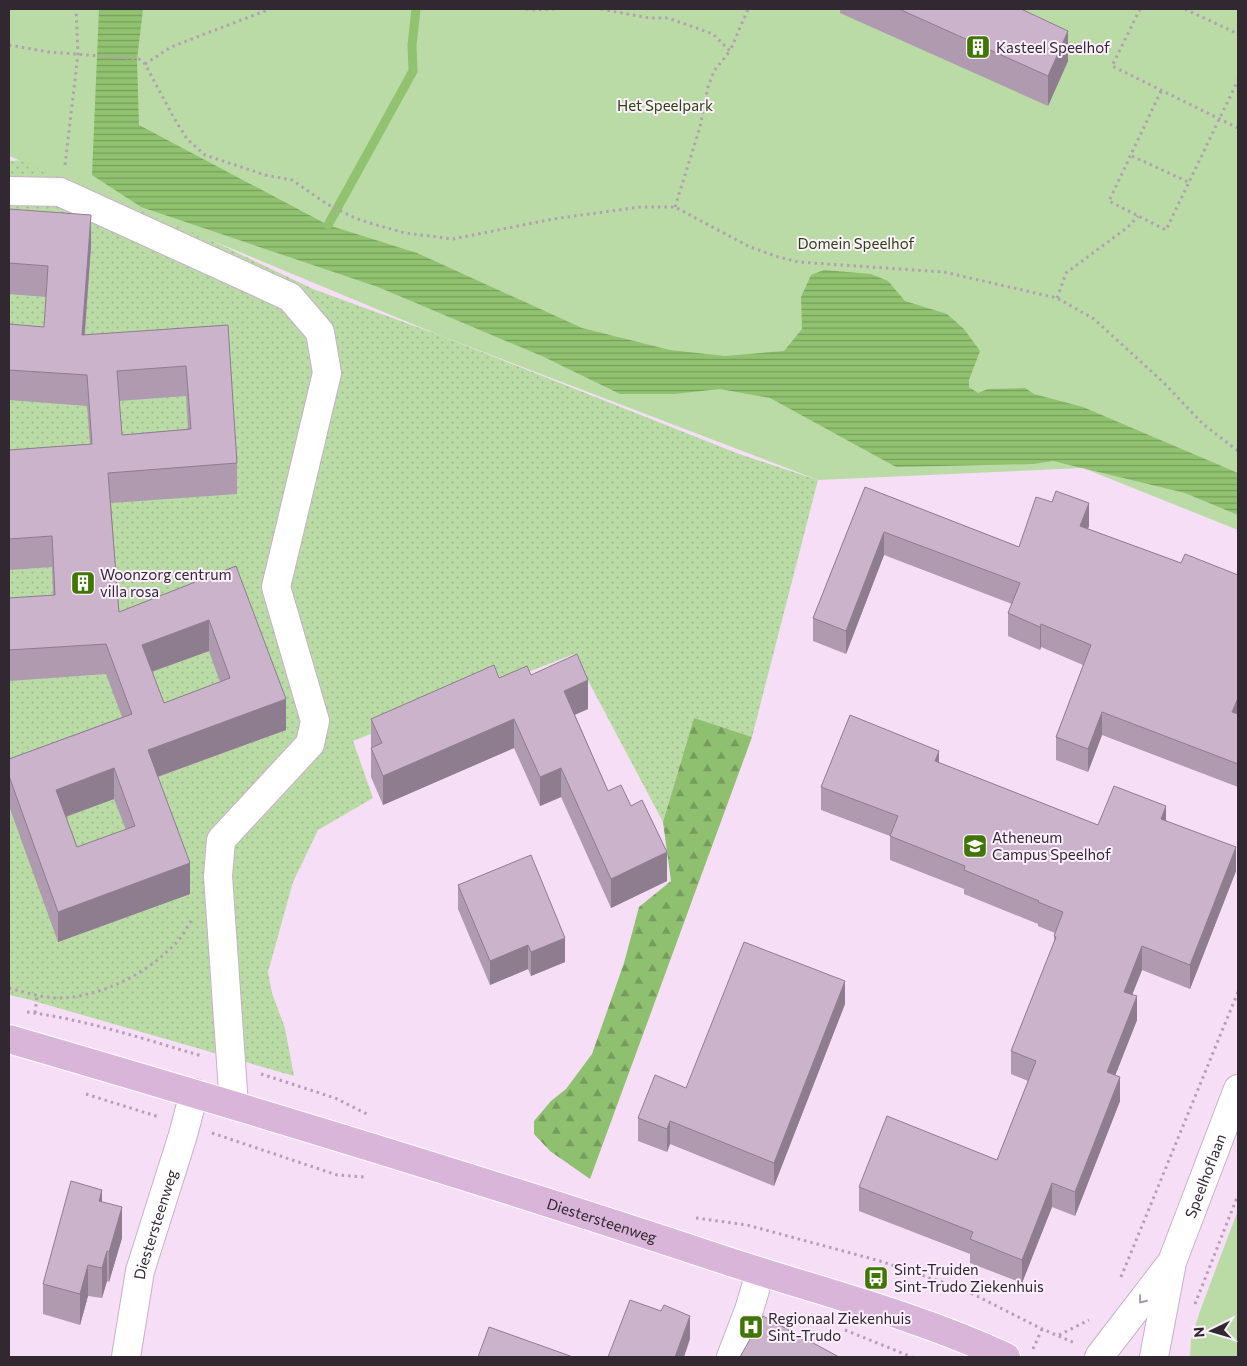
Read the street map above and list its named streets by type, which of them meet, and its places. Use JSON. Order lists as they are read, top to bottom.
{
  "streets": {
    "main road": ["Diestersteenweg"],
    "street": ["Speelhoflaan"]
  },
  "parks": ["Het Speelpark", "Domein Speelhof"],
  "places": {
    "building": ["Kasteel Speelhof", "Woonzorg centrum villa rosa"],
    "school or university": ["Atheneum Campus Speelhof"],
    "bus stop": ["Sint-Truiden Sint-Trudo Ziekenhuis"],
    "hospital": ["Regionaal Ziekenhuis Sint-Trudo"]
  },
  "north": "left"
}
